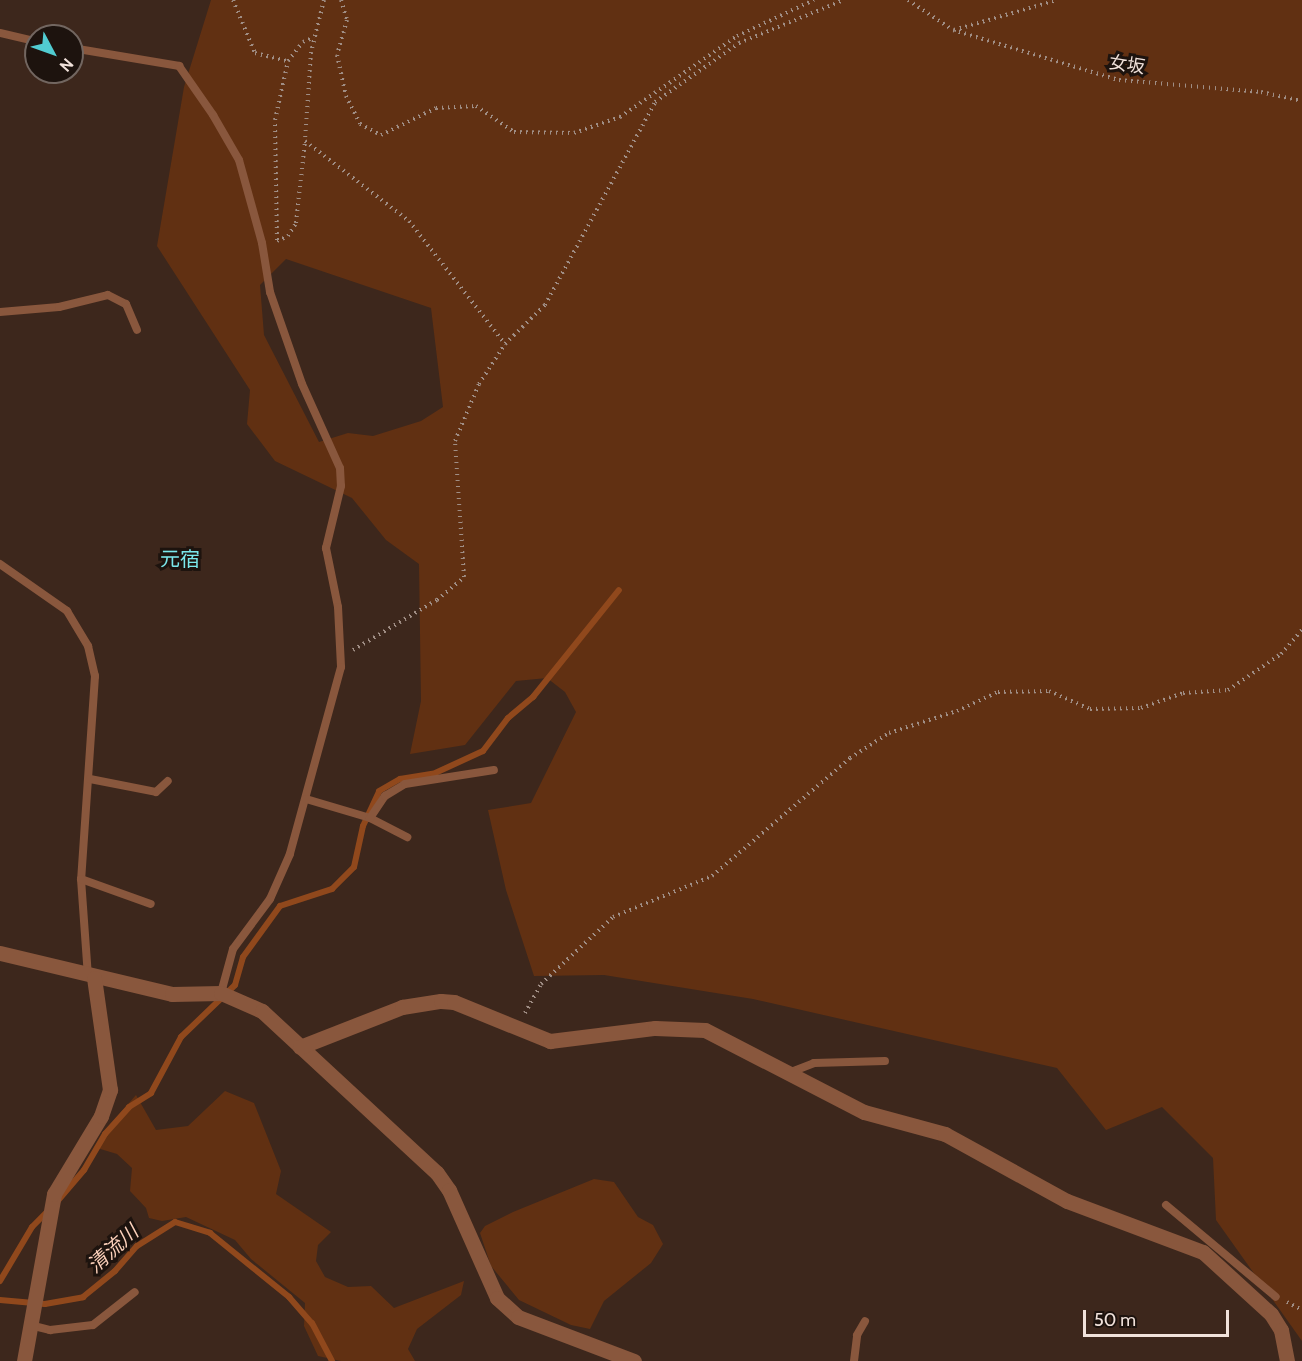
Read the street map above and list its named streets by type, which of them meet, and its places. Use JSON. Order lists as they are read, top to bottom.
{
  "streets": {
    "path": ["女坂"]
  },
  "districts": ["元宿"],
  "water": ["清流川"],
  "scale_bar": "50 m",
  "north": "bottom right"
}
